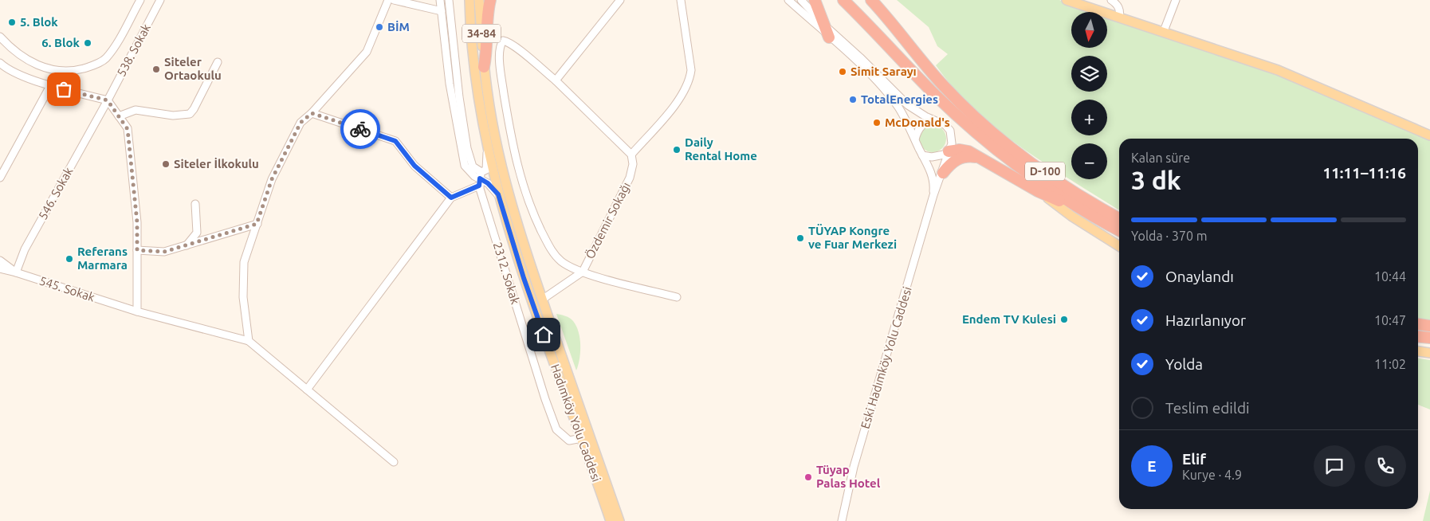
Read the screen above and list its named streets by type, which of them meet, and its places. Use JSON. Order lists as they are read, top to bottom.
{
  "streets": {
    "highway": ["D-100"],
    "main road": ["34-84", "Hadımköy Yolu Caddesi"],
    "street": [
      "538. Sokak",
      "546. Sokak",
      "Özdemir Sokağı",
      "2312. Sokak",
      "545. Sokak",
      "Eski Hadımköy Yolu Caddesi"
    ]
  },
  "crossings": [
    ["538. Sokak", "546. Sokak"],
    ["546. Sokak", "545. Sokak"],
    ["Özdemir Sokağı", "Hadımköy Yolu Caddesi"],
    ["2312. Sokak", "Hadımköy Yolu Caddesi"]
  ],
  "places": [
    "5. Blok",
    "BİM",
    "6. Blok",
    "Siteler Ortaokulu",
    "Simit Sarayı",
    "TotalEnergies",
    "McDonald's",
    "Daily Rental Home",
    "Siteler İlkokulu",
    "TÜYAP Kongre ve Fuar Merkezi",
    "Referans Marmara",
    "Endem TV Kulesi",
    "Tüyap Palas Hotel"
  ],
  "north": "bottom",
  "page": {
    "map_buttons": ["+", "−"],
    "heading": ["3 dk", "Kalan süre", "11:11–11:16"],
    "panel": ["Elif", "Kurye · 4.9"],
    "bar": "Yolda · 370 m",
    "list": [
      ["Onaylandı", "10:44"],
      ["Hazırlanıyor", "10:47"],
      ["Yolda", "11:02"],
      "Teslim edildi"
    ],
    "round": "E"
  }
}
